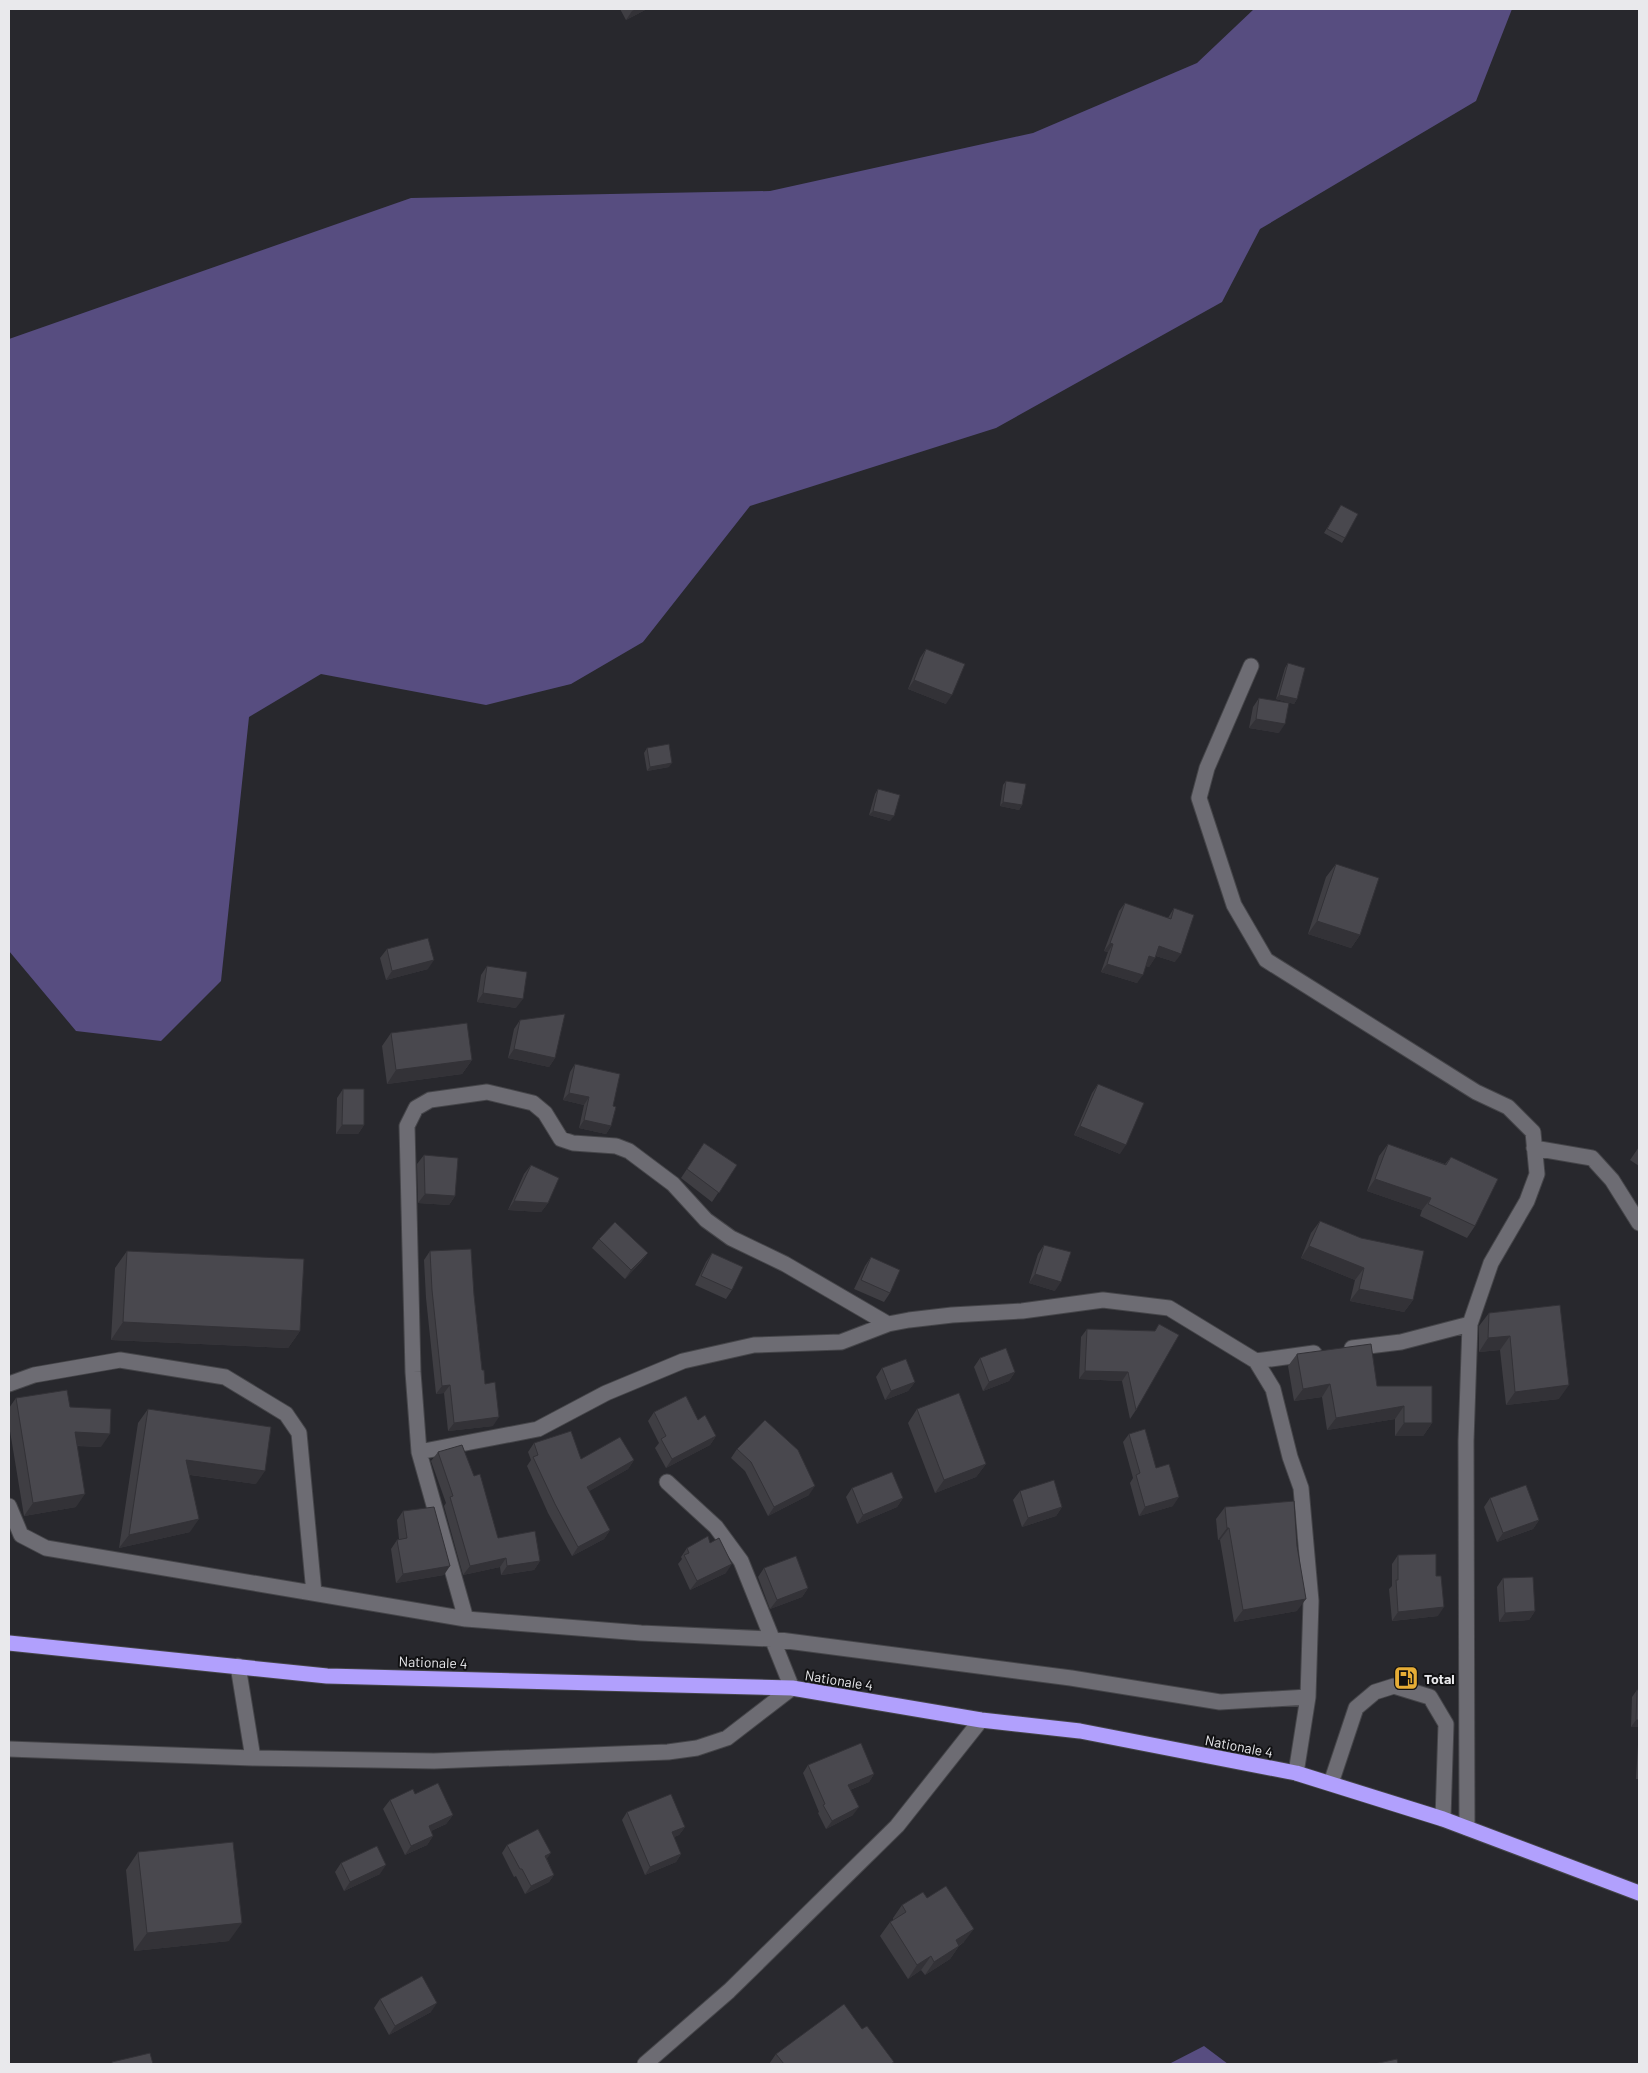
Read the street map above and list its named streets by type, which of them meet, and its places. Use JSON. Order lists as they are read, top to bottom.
{
  "streets": {
    "highway": ["Nationale 4"]
  },
  "places": {
    "fuel station": ["Total"]
  }
}
